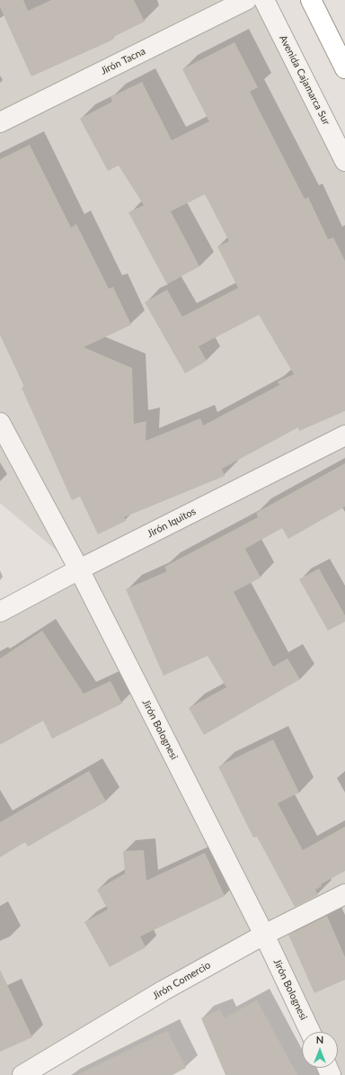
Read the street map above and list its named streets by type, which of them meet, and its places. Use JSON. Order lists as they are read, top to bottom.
{
  "streets": {
    "street": [
      "Jirón Tacna",
      "Avenida Cajamarca Sur",
      "Jirón Iquitos",
      "Jirón Bolognesi",
      "Jirón Comercio"
    ]
  },
  "crossings": [
    ["Jirón Iquitos", "Jirón Bolognesi"],
    ["Jirón Bolognesi", "Jirón Comercio"]
  ],
  "north": "top"
}
